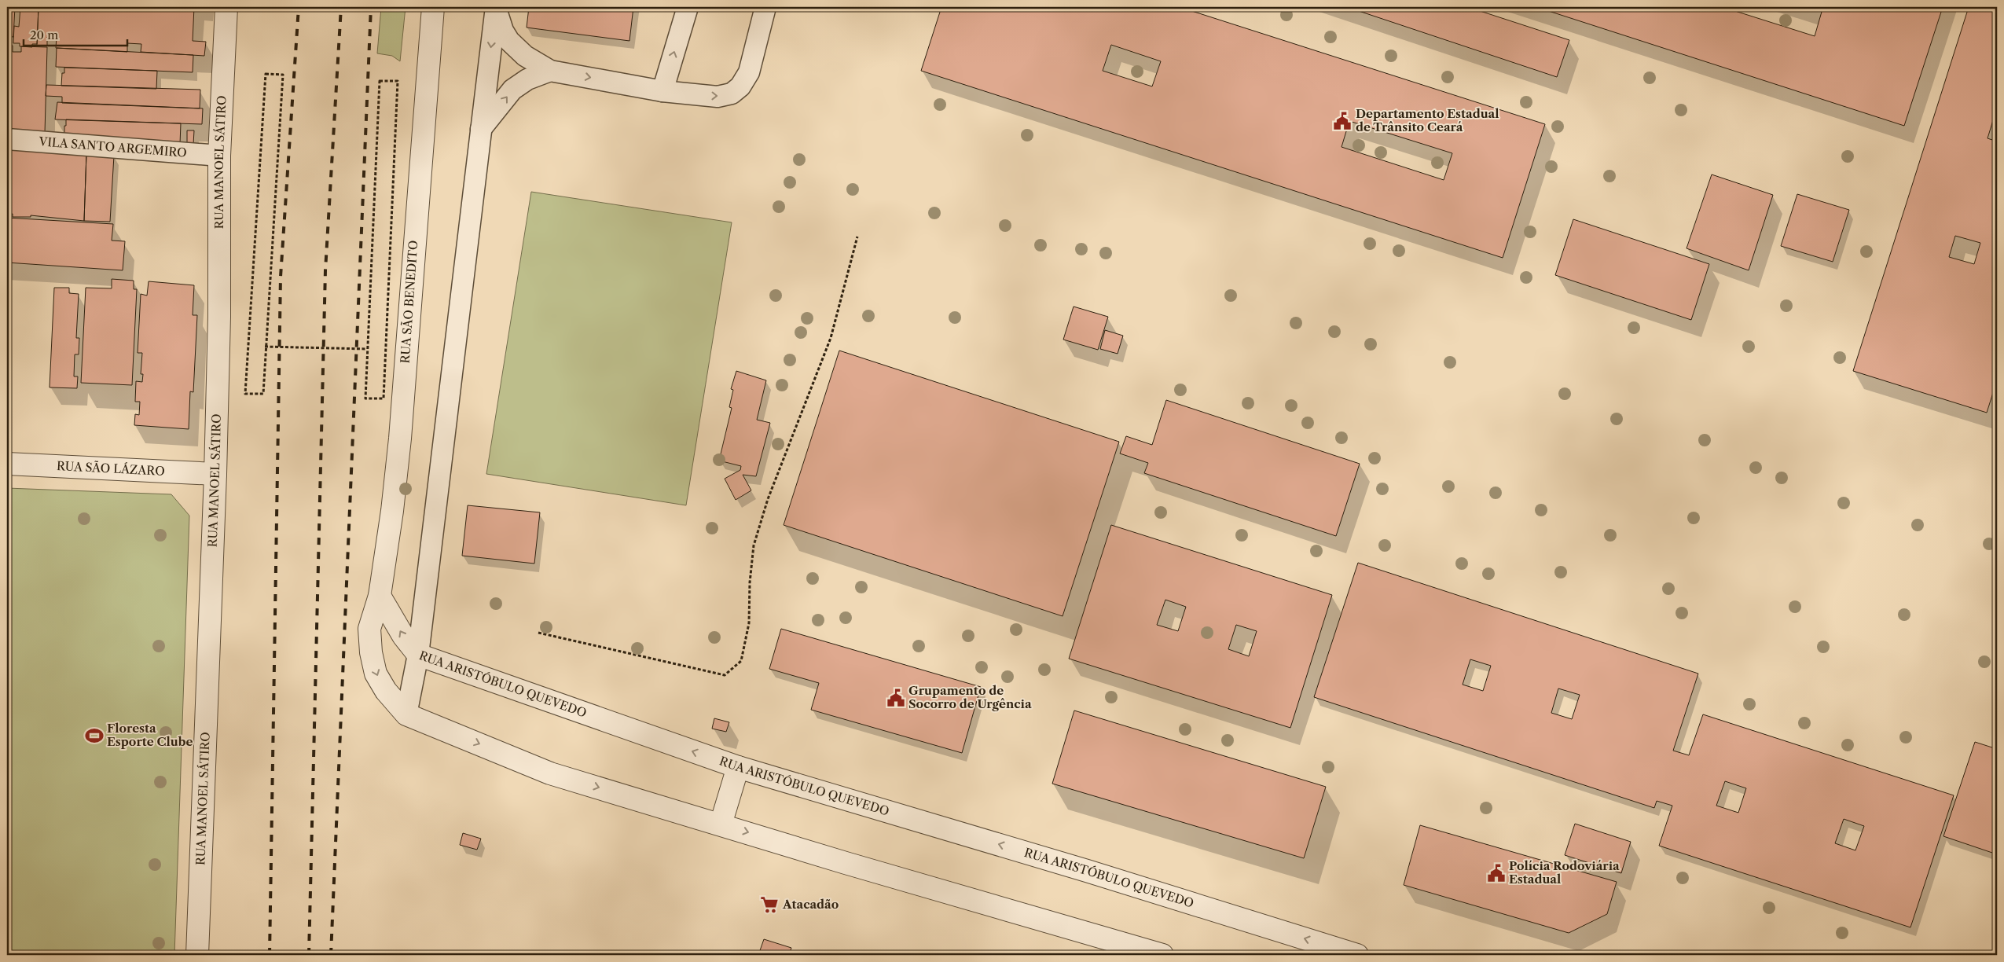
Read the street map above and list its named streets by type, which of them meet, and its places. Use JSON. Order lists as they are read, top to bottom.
{
  "streets": {
    "street": [
      "RUA MANOEL SÁTIRO",
      "RUA SÃO BENEDITO",
      "RUA SÃO LÁZARO",
      "RUA ARISTÓBULO QUEVEDO"
    ],
    "lane": ["VILA SANTO ARGEMIRO"]
  },
  "crossings": [
    ["VILA SANTO ARGEMIRO", "RUA MANOEL SÁTIRO"],
    ["RUA MANOEL SÁTIRO", "RUA SÃO LÁZARO"],
    ["RUA SÃO BENEDITO", "RUA ARISTÓBULO QUEVEDO"]
  ],
  "places": {
    "public building": ["Departamento Estadual de Trânsito Ceará", "Grupamento de Socorro de Urgência", "Polícia Rodoviária Estadual"],
    "sports": ["Floresta Esporte Clube"],
    "supermarket": ["Atacadão"]
  },
  "scale_bar": "20 m"
}
